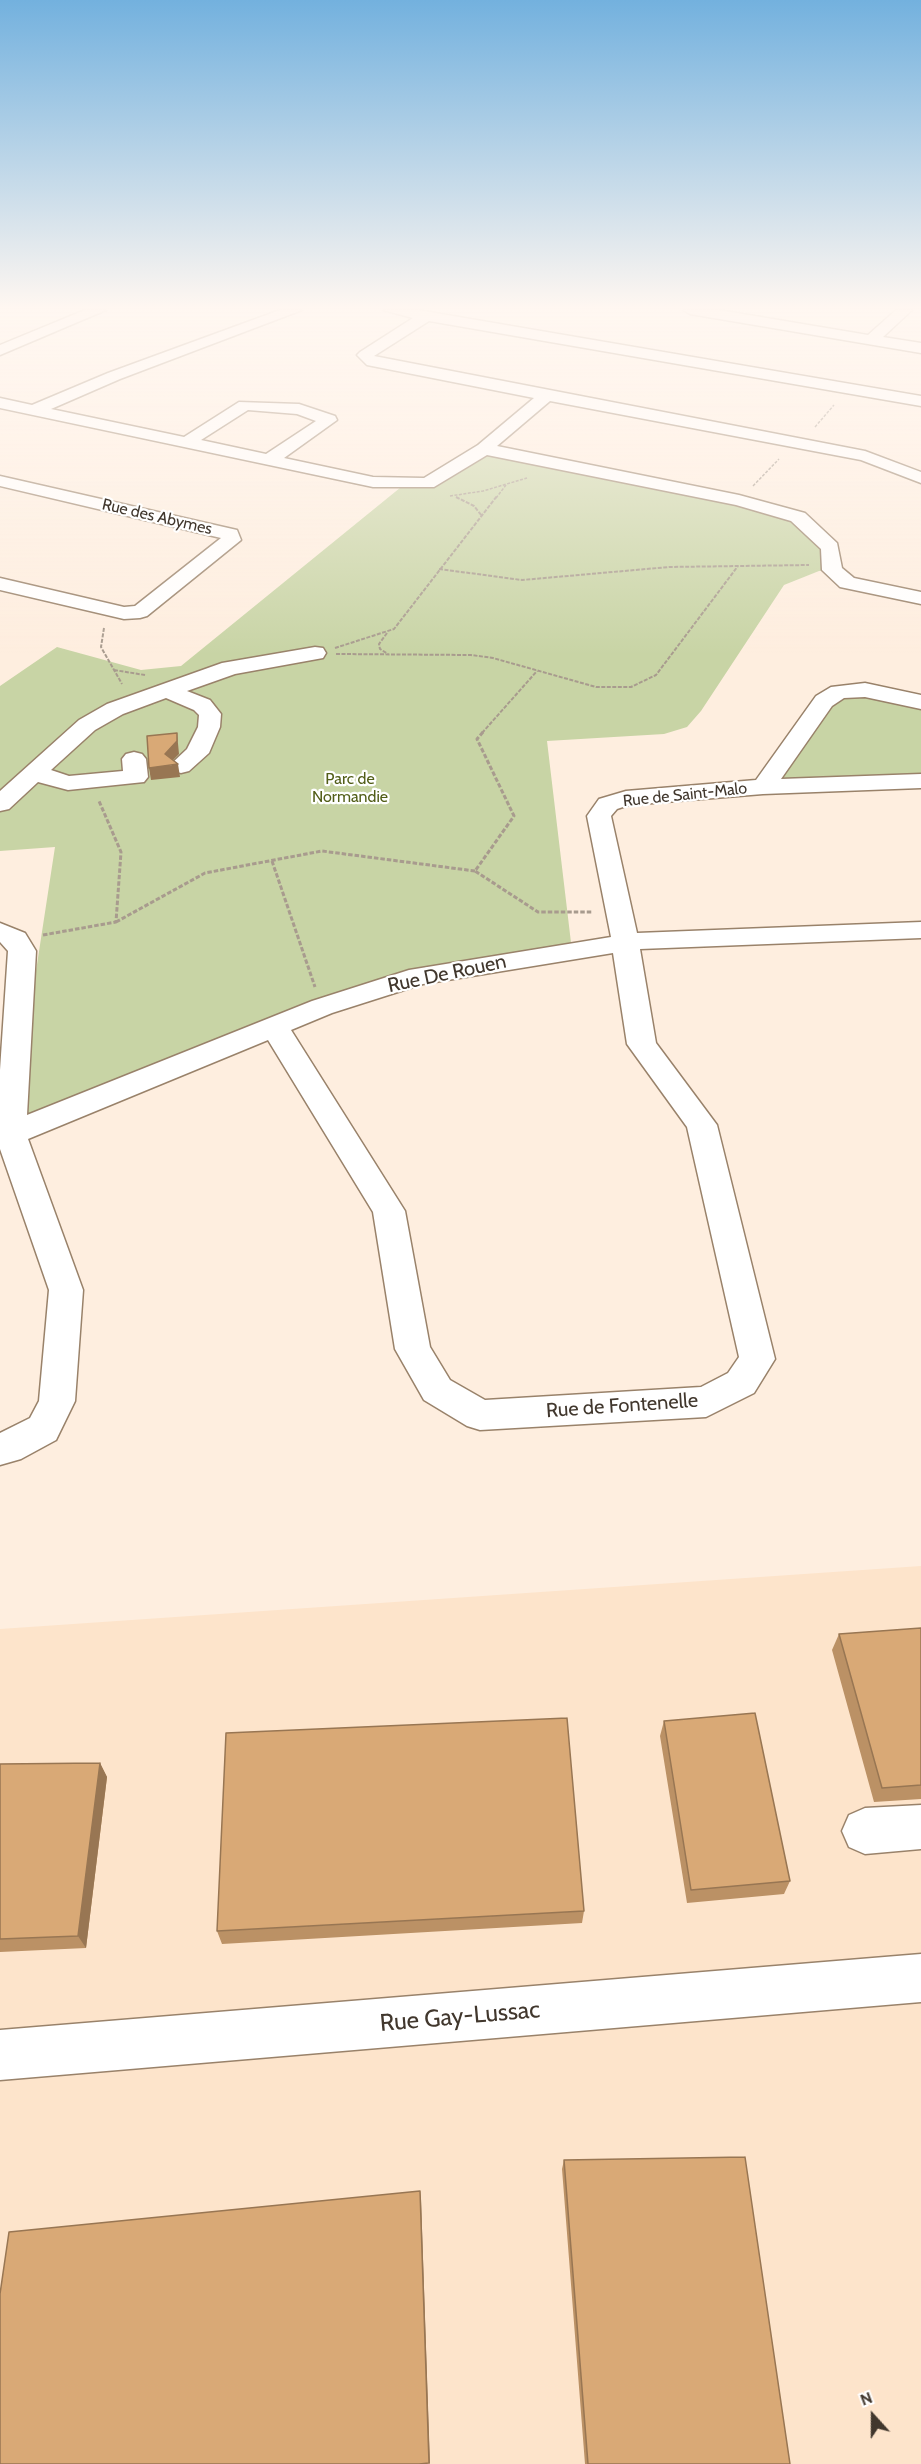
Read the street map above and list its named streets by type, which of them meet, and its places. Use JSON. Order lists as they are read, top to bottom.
{
  "streets": {
    "street": [
      "Rue des Abymes",
      "Rue de Saint-Malo",
      "Rue De Rouen",
      "Rue de Fontenelle",
      "Rue Gay-Lussac"
    ]
  },
  "crossings": [
    ["Rue de Saint-Malo", "Rue De Rouen"],
    ["Rue de Saint-Malo", "Rue de Fontenelle"],
    ["Rue De Rouen", "Rue de Fontenelle"]
  ],
  "parks": ["Parc de Normandie"],
  "north": "top"
}
